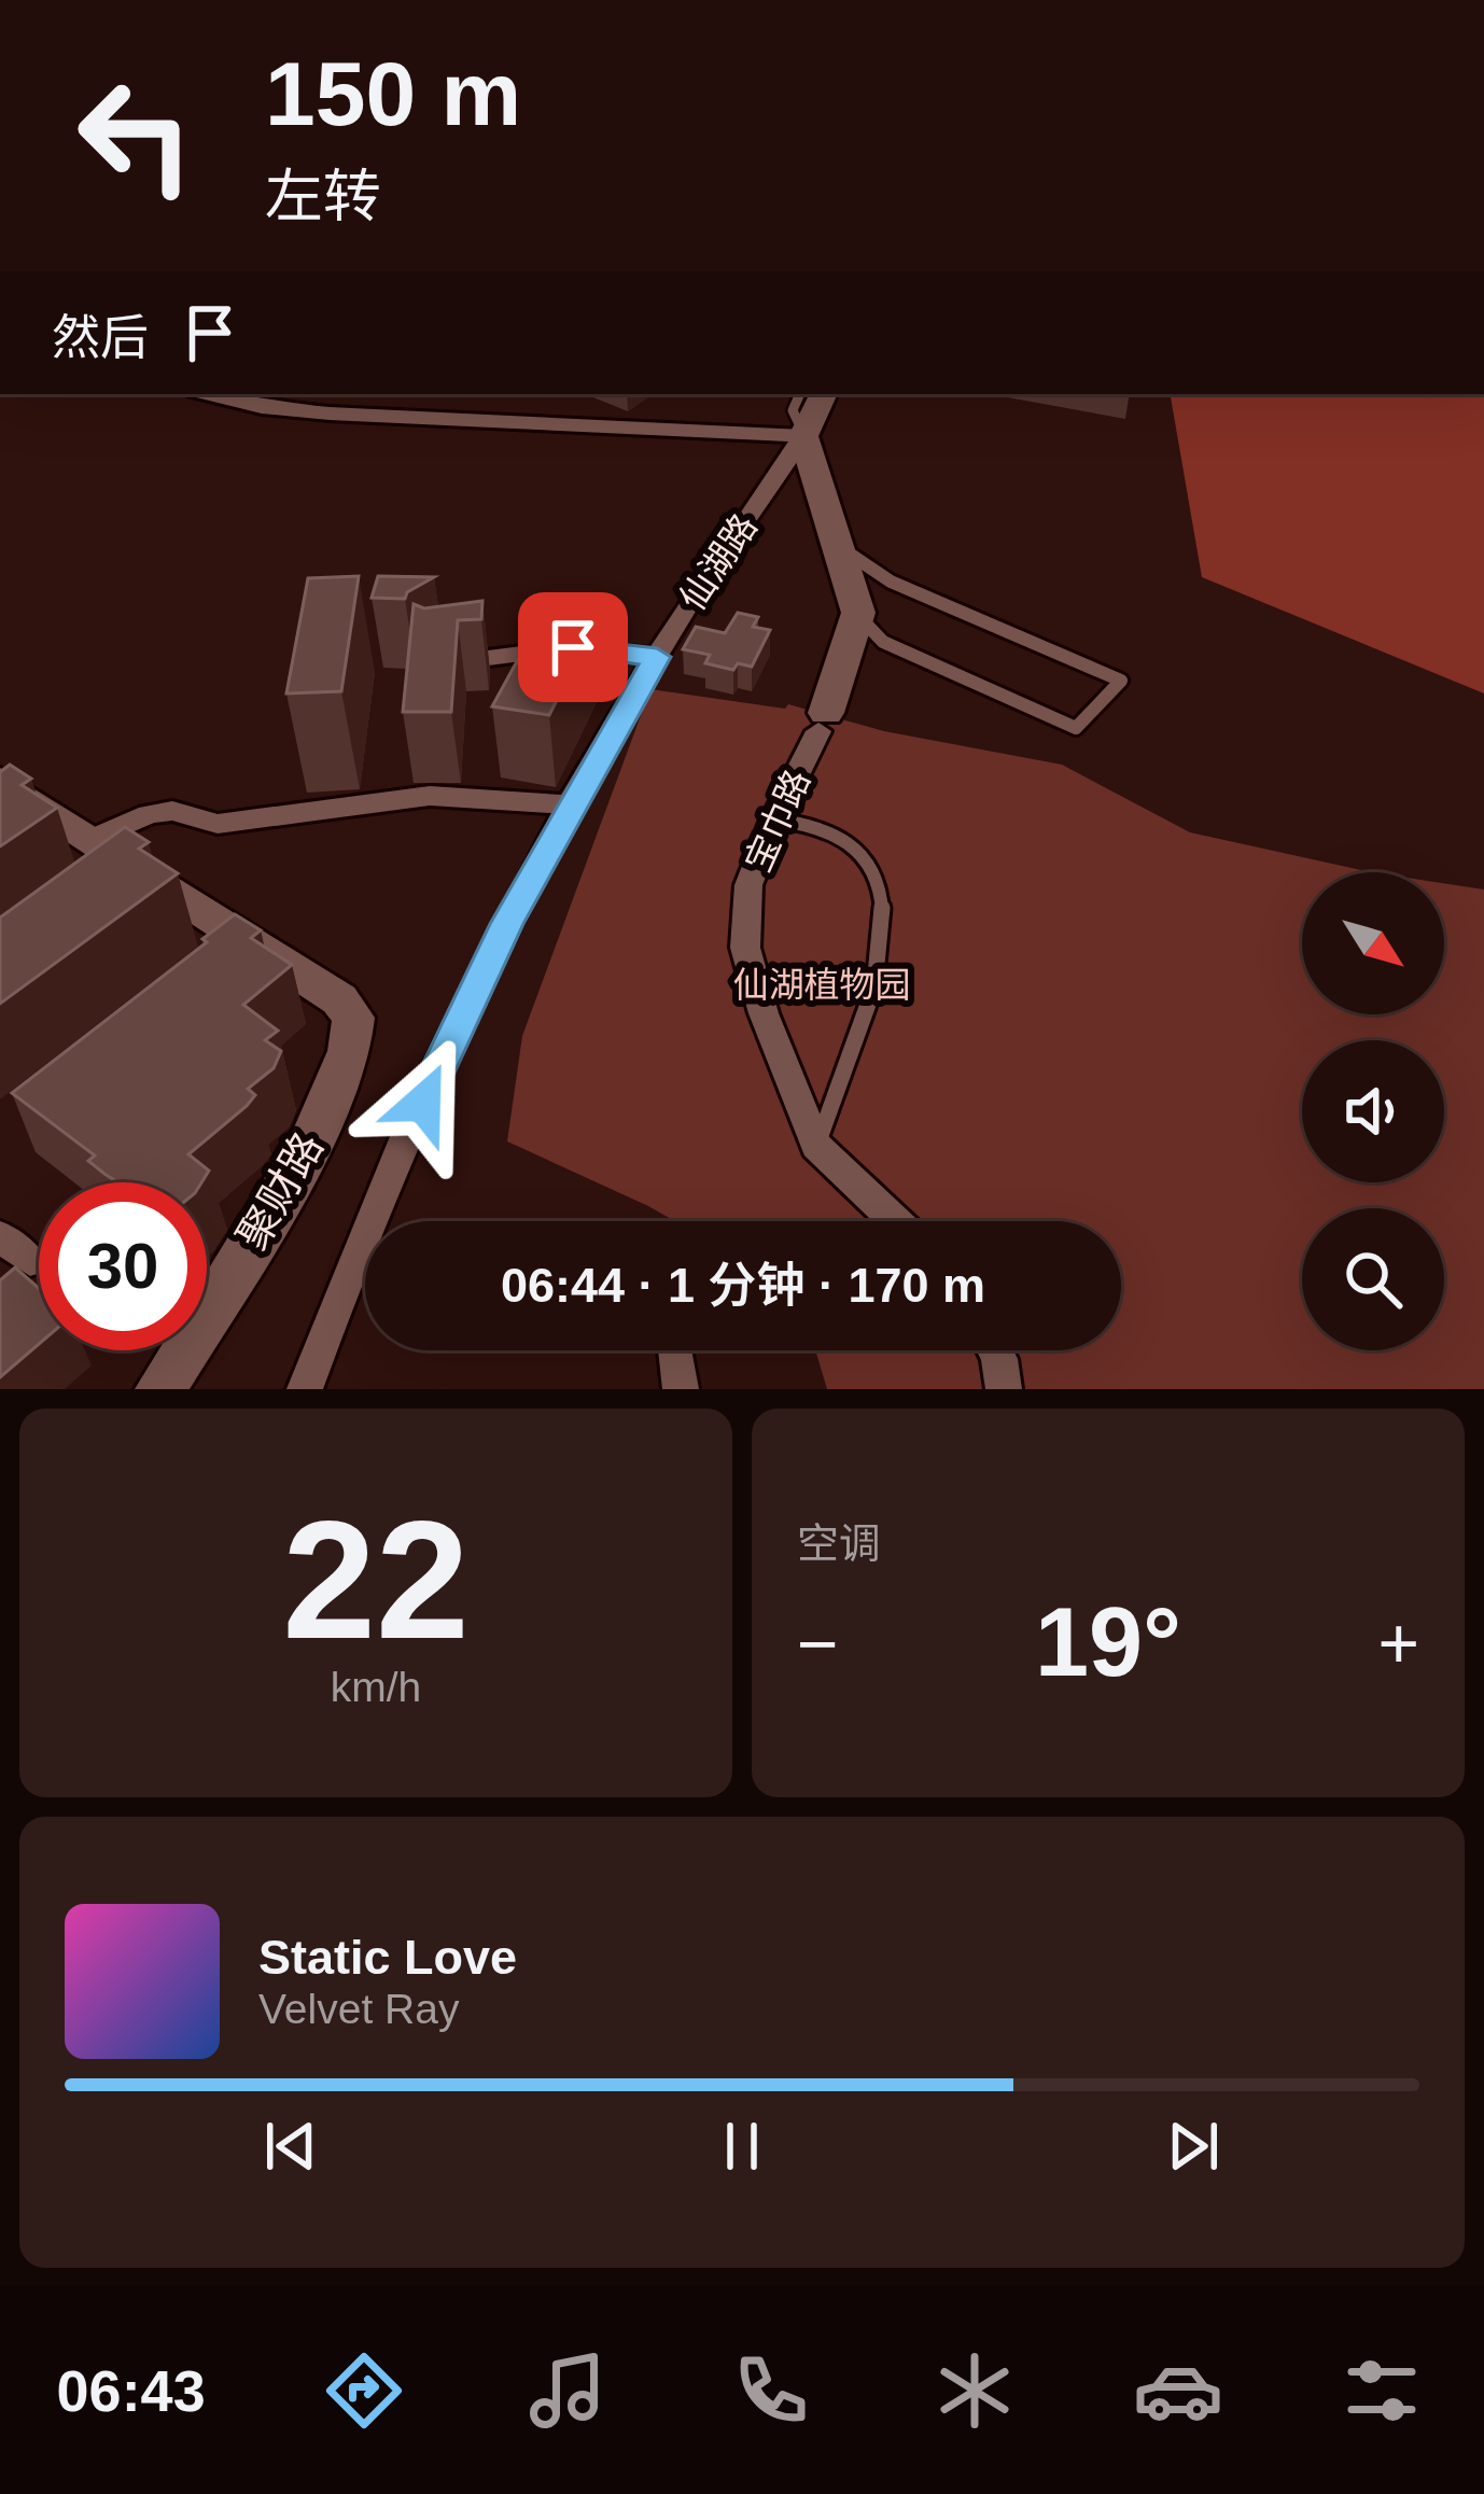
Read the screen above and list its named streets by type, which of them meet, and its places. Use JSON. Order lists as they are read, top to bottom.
{
  "streets": {
    "street": ["仙湖路", "宝巾路", "聚财路"]
  },
  "parks": ["仙湖植物园"],
  "north": "bottom right",
  "page": {
    "turn": ["150 m", "左转"],
    "then": "然后",
    "limit": "30",
    "trip": "06:44 · 1 分钟 · 170 m",
    "tile": [
      ["22", "km/h"],
      "空调"
    ],
    "heat": ["−", "19°", "+"],
    "song": ["Static Love", "Velvet Ray"],
    "tabs": "06:43"
  }
}
